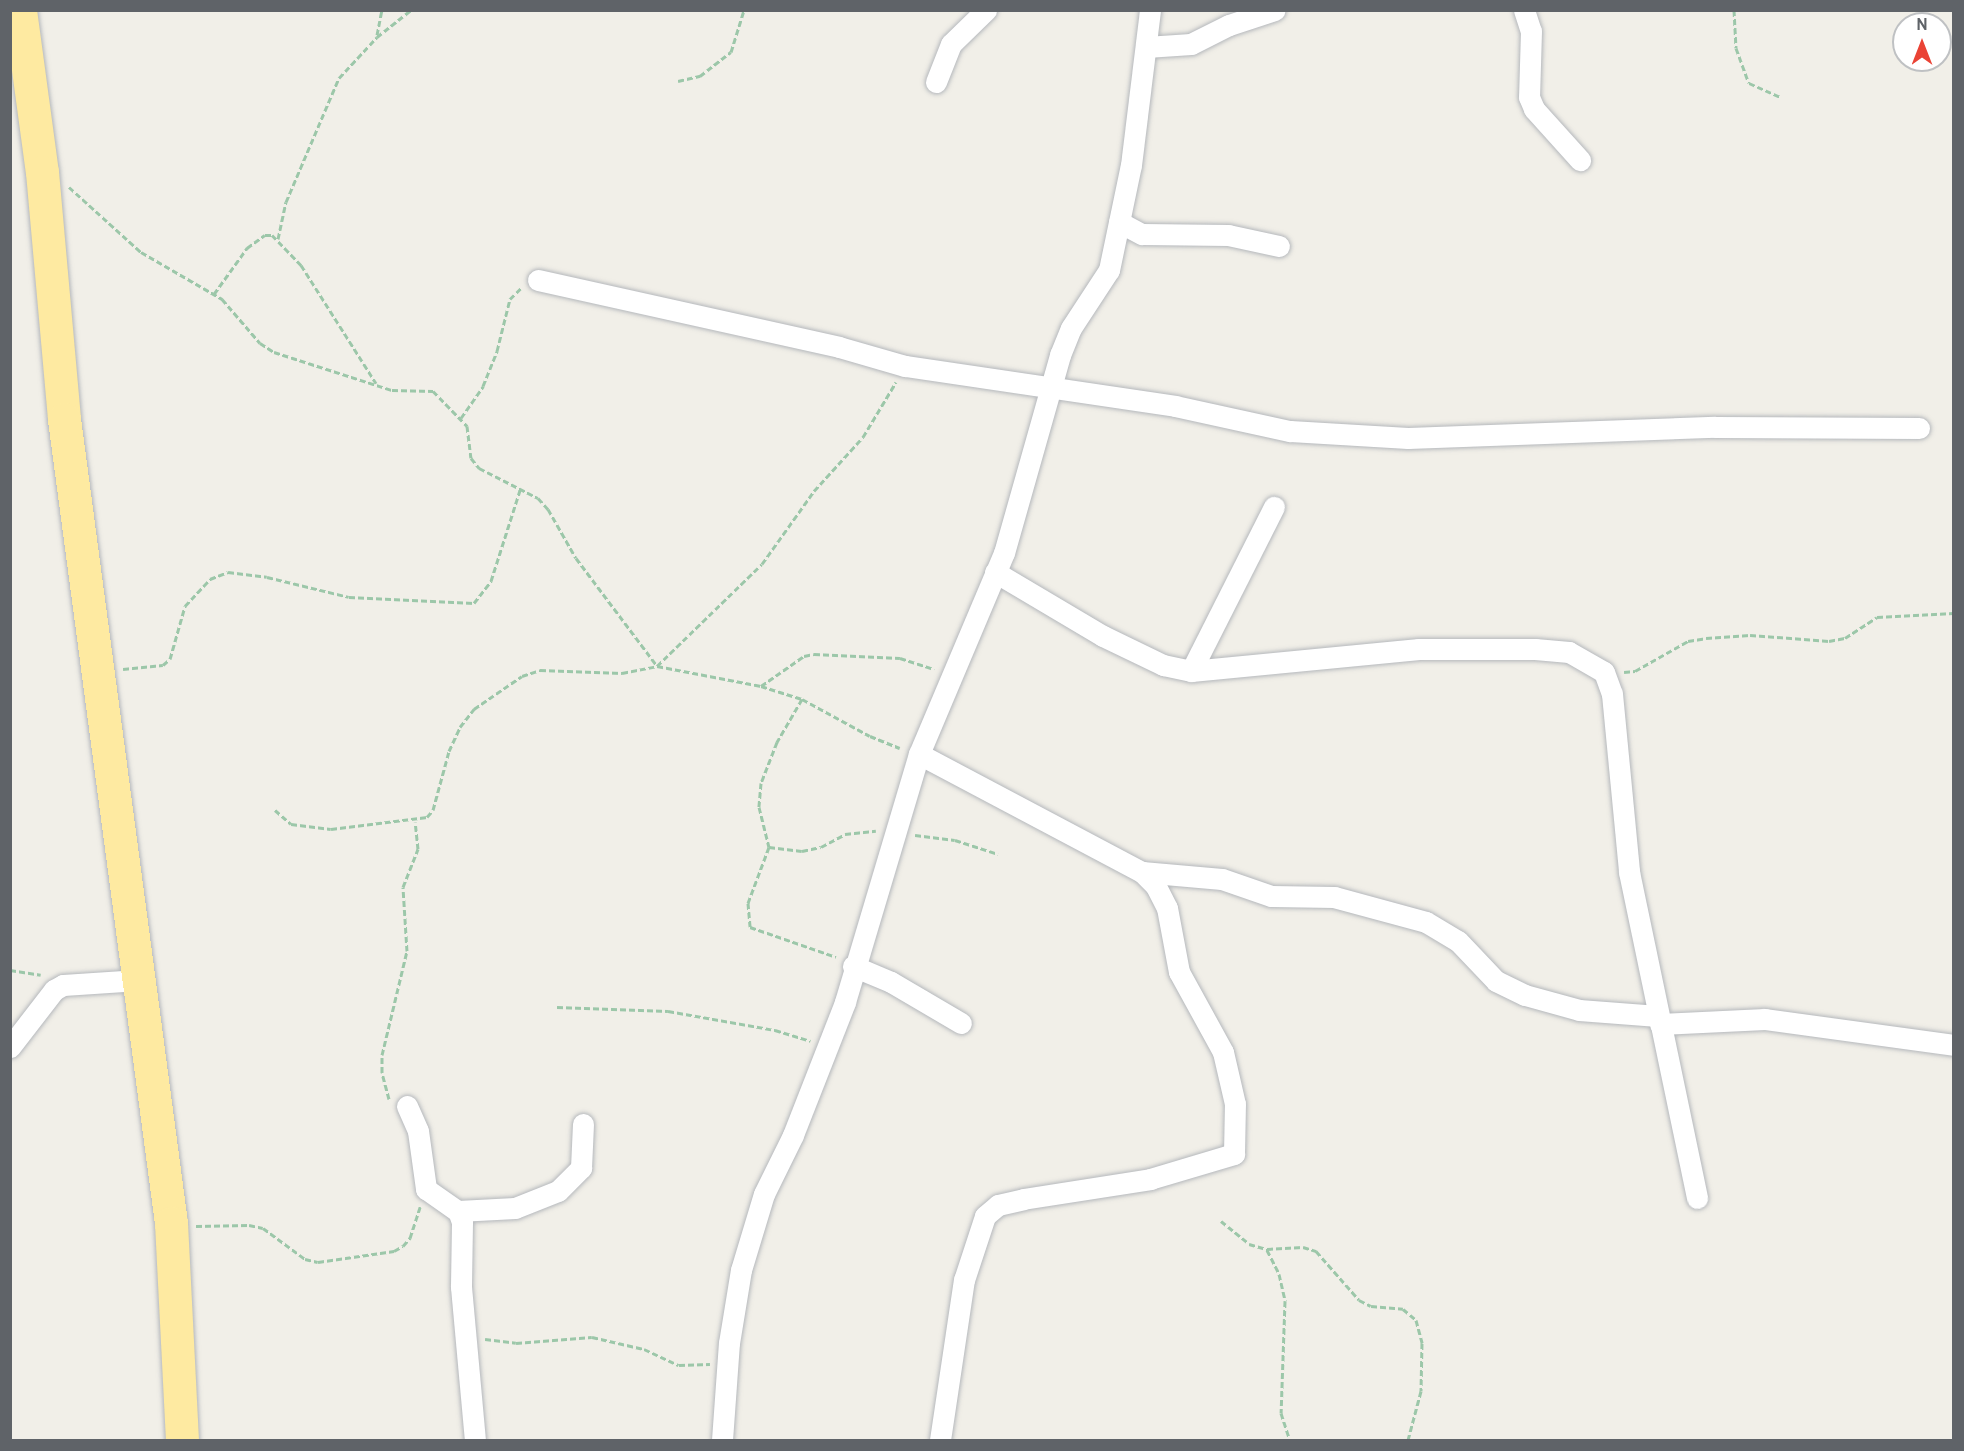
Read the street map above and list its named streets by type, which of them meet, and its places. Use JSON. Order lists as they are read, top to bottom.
{
  "north": "top"
}
